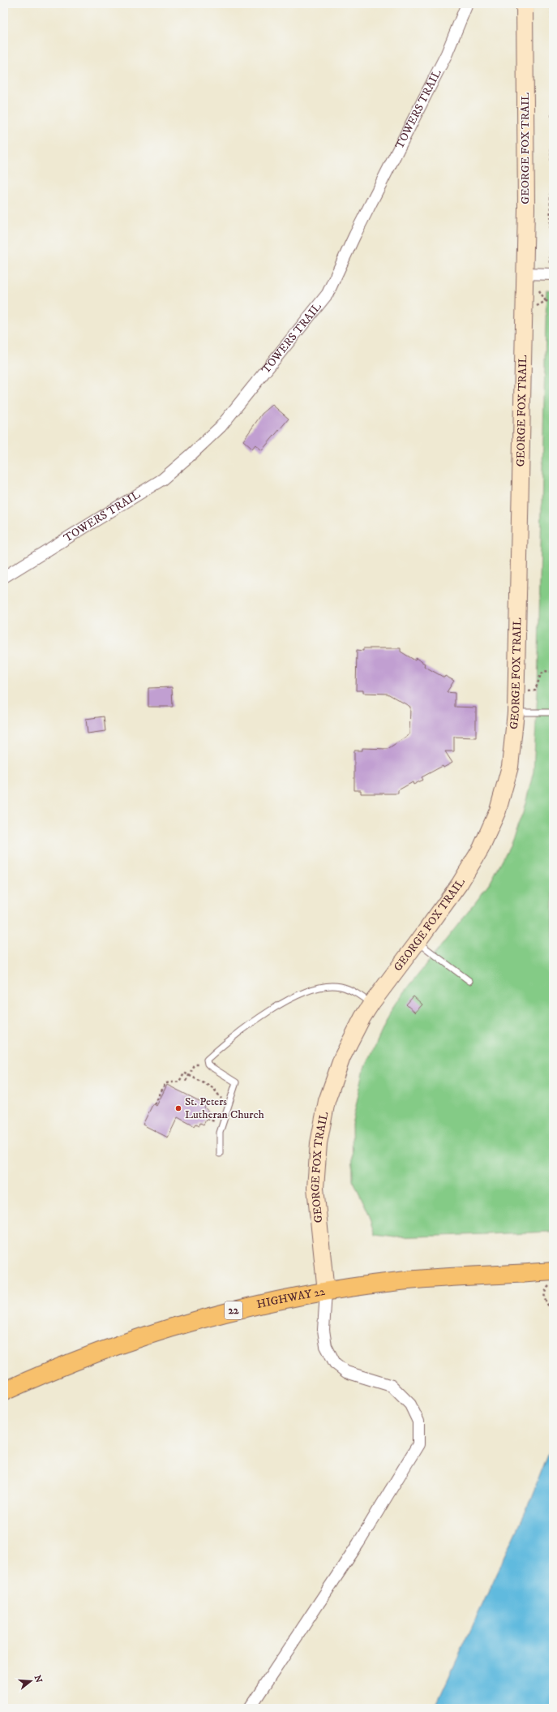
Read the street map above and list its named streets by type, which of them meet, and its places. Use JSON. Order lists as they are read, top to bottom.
{
  "streets": {
    "main road": ["HIGHWAY 22", "22"],
    "street": ["TOWERS TRAIL", "GEORGE FOX TRAIL"]
  },
  "crossings": [
    ["GEORGE FOX TRAIL", "HIGHWAY 22"]
  ],
  "places": ["St. Peters Lutheran Church"],
  "north": "right"
}
